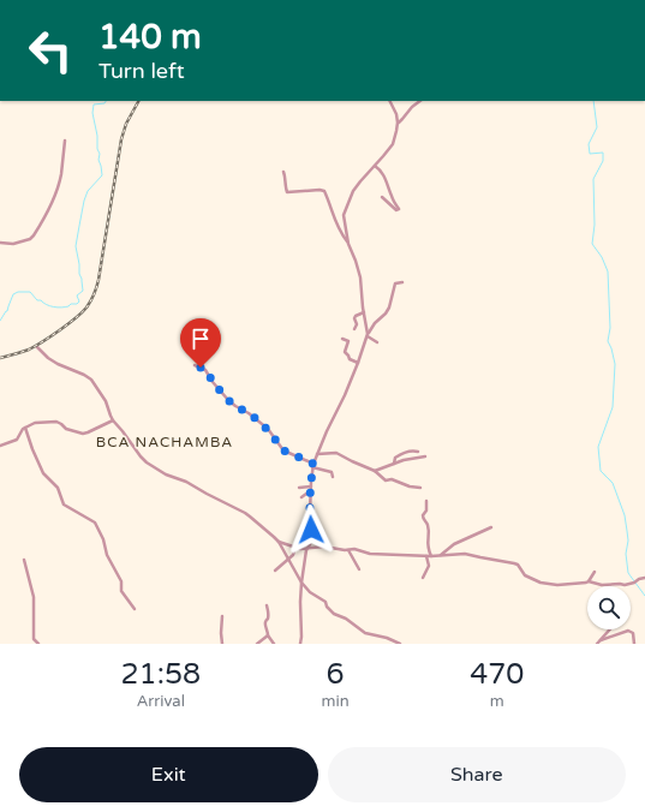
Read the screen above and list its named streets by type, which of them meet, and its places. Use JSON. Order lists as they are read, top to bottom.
{
  "districts": ["BCA NACHAMBA"],
  "page": {
    "turn": ["140 m", "Turn left"],
    "eta": [
      "21:58",
      "Arrival",
      "6",
      "min",
      "470",
      "m"
    ],
    "buttons": ["Exit", "Share"]
  }
}
